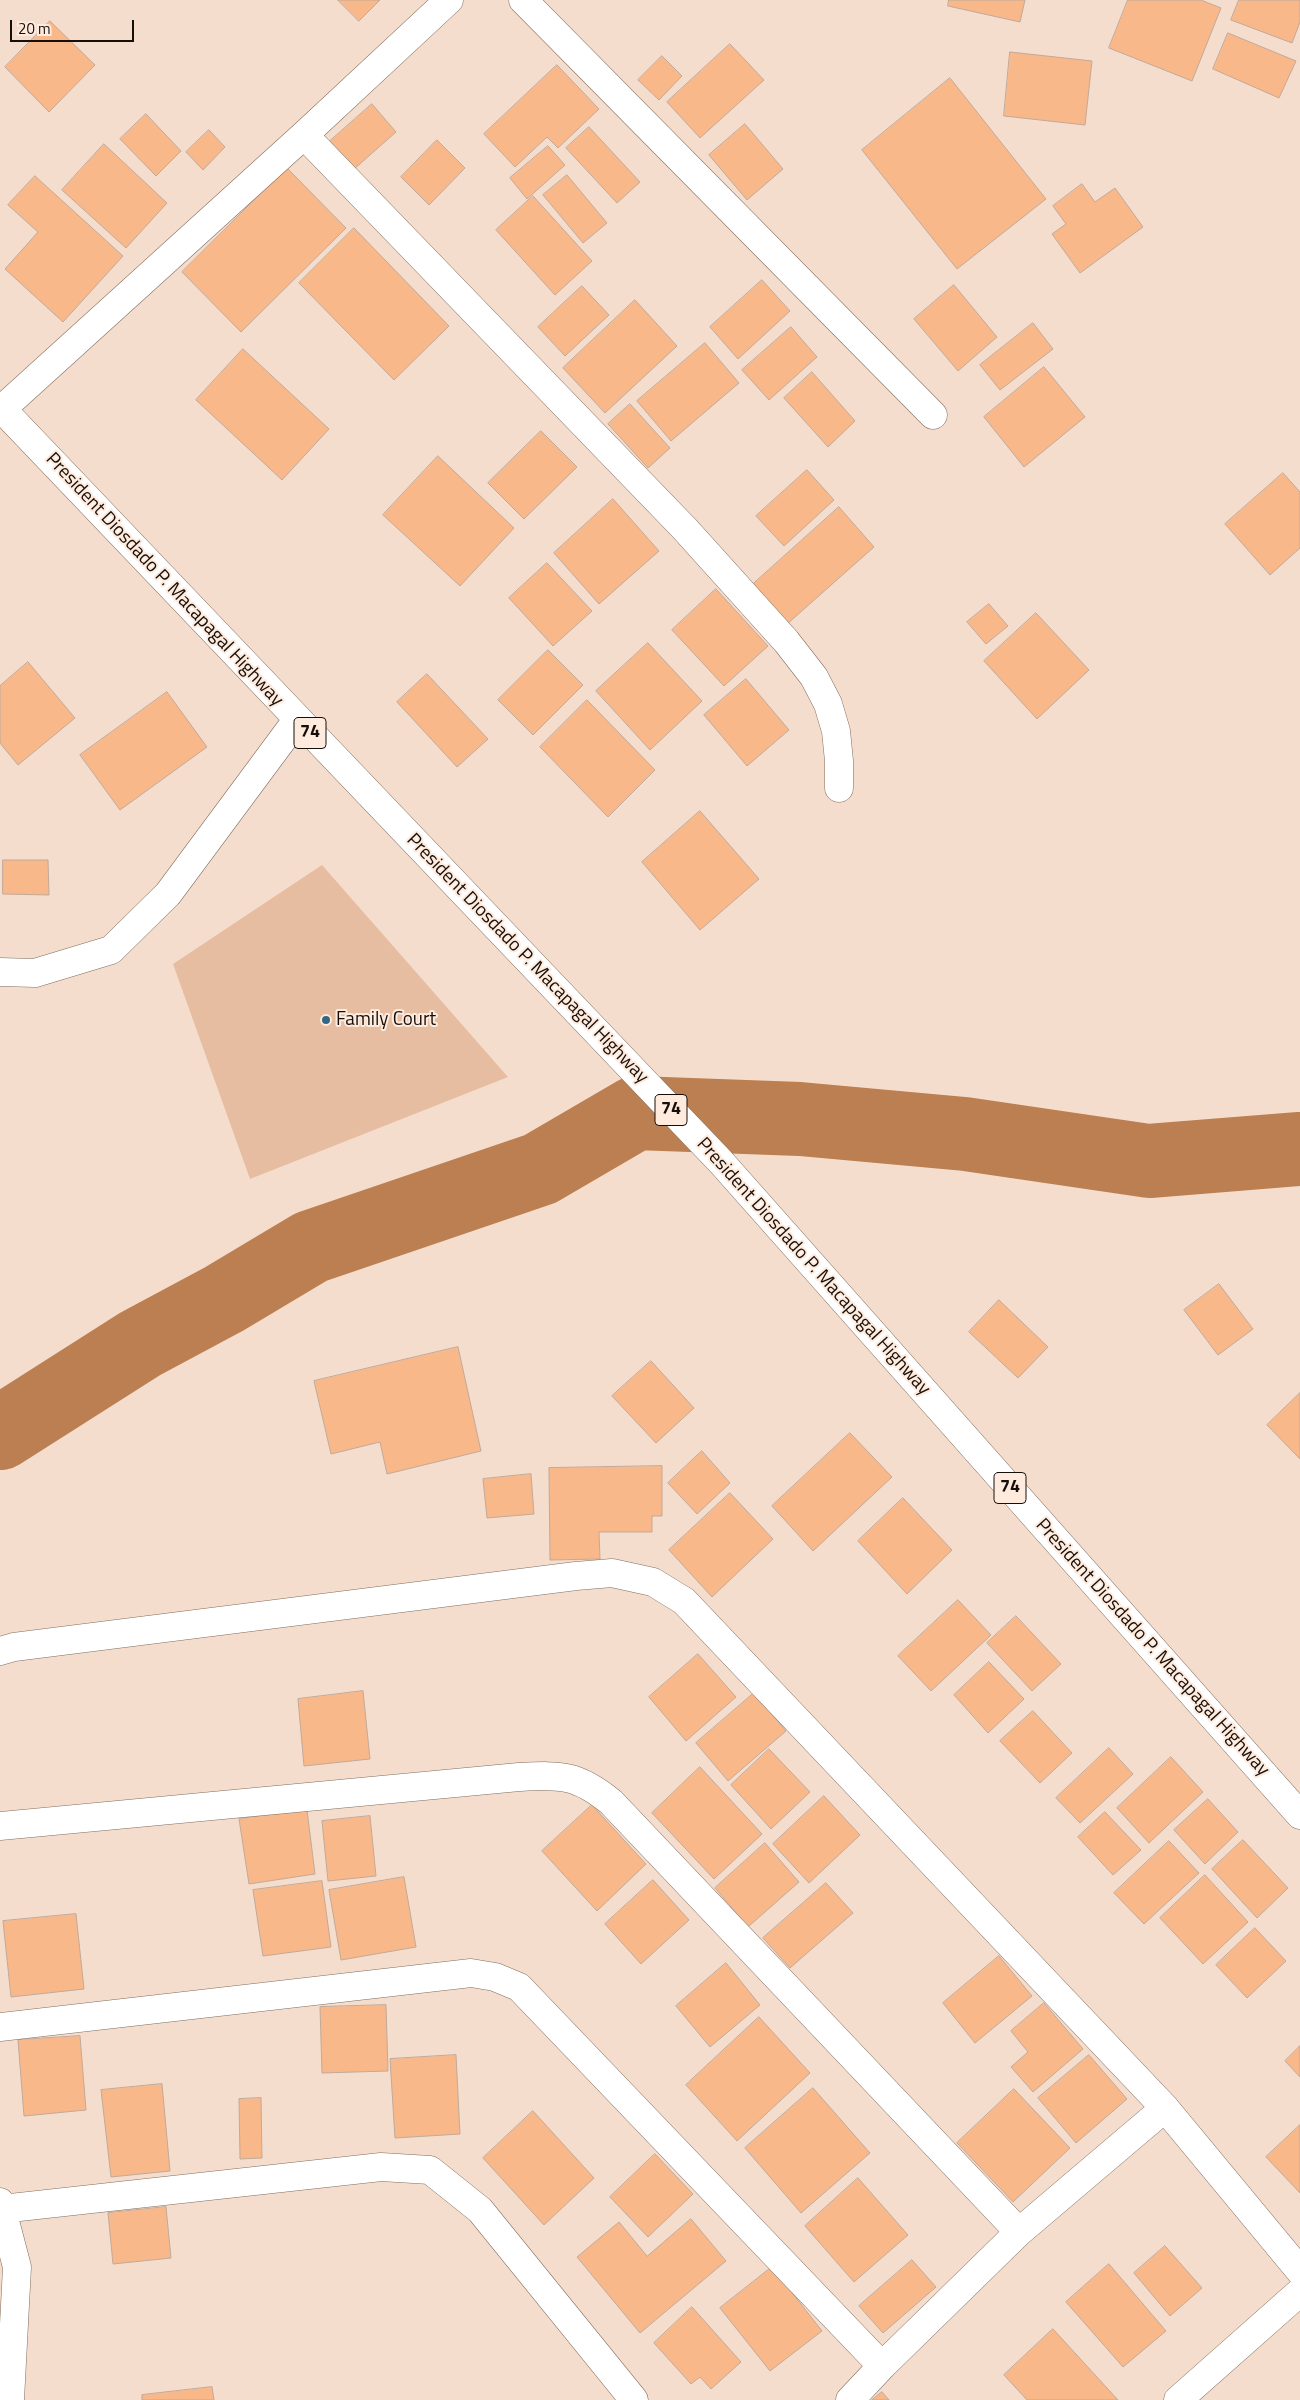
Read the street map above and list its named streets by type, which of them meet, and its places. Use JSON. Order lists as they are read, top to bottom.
{
  "streets": {
    "main road": ["President Diosdado P. Macapagal Highway", "74"]
  },
  "places": ["Family Court"],
  "scale_bar": "20 m"
}
